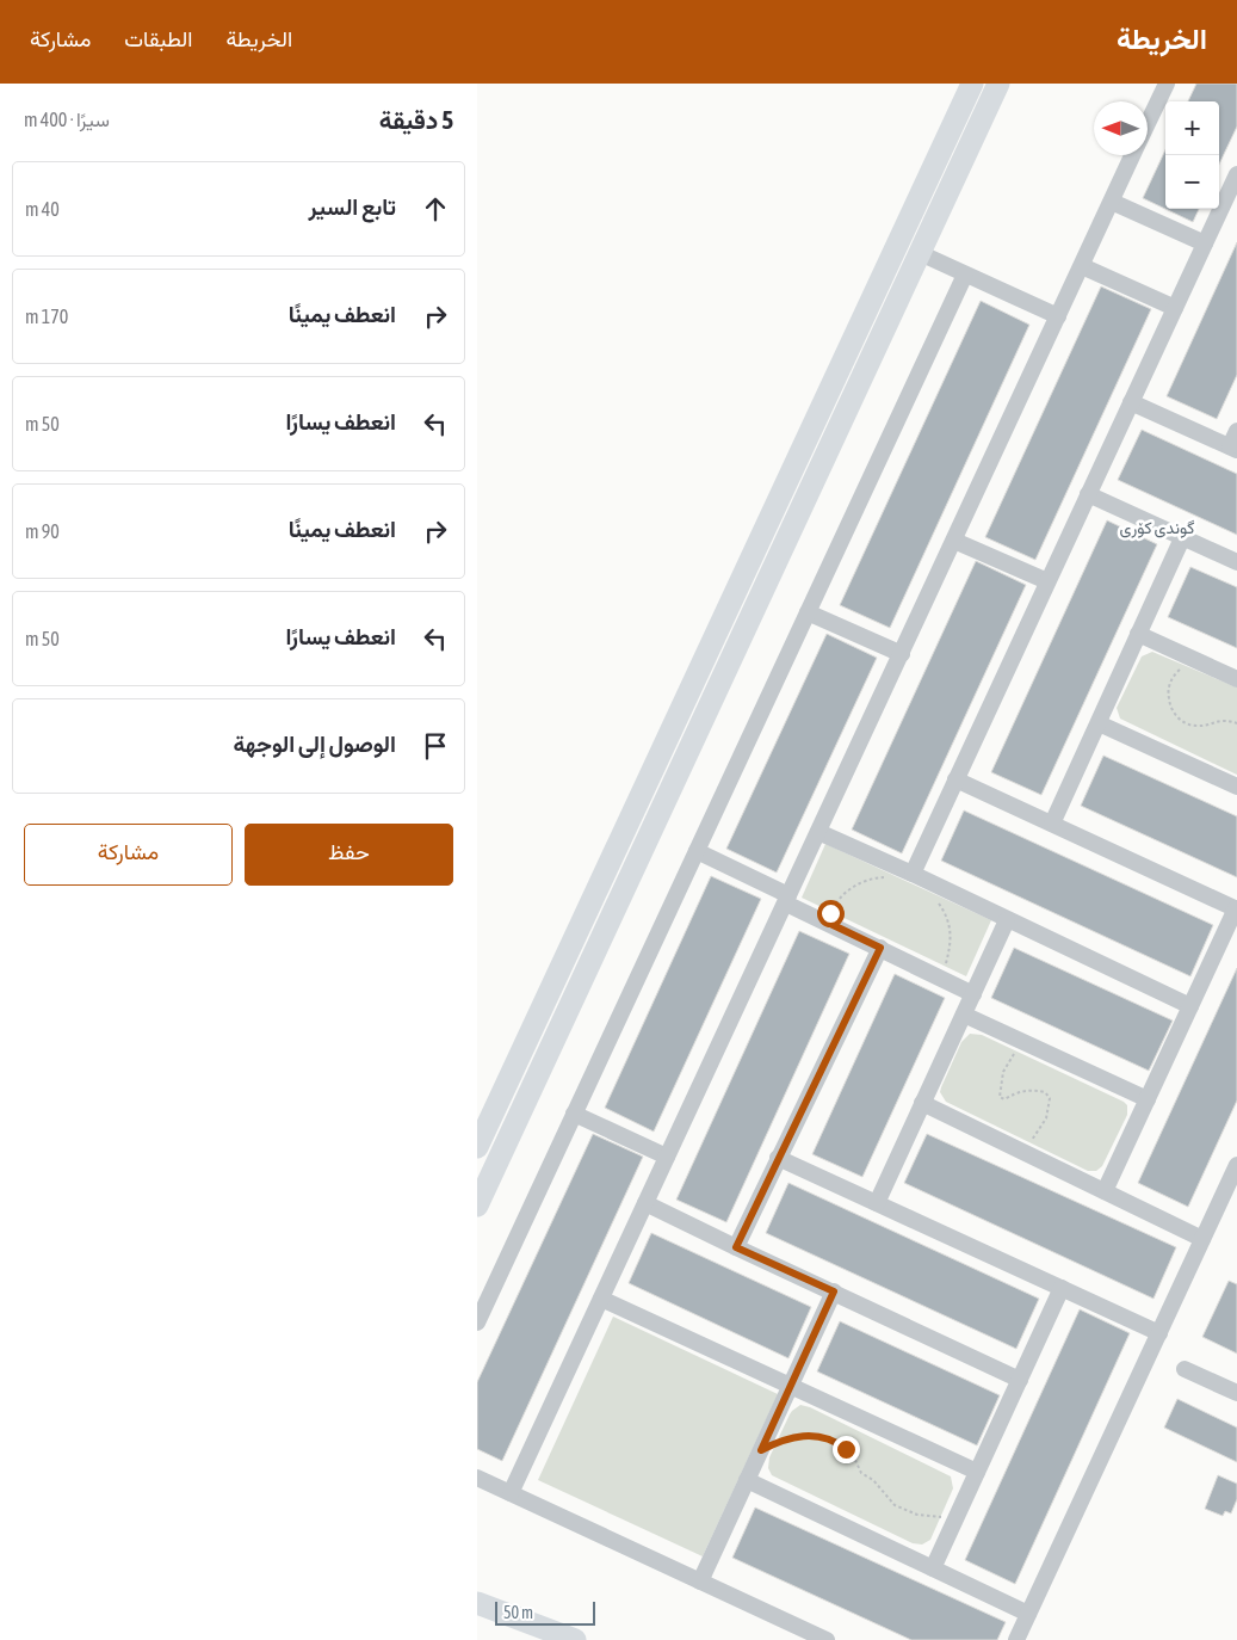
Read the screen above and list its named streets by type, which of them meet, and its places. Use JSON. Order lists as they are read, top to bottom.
{
  "districts": ["گوندی کۆری"],
  "scale_bar": "50 m",
  "north": "left",
  "page": {
    "header": "الخريطة",
    "nav": ["الخريطة", "الطبقات", "مشاركة"],
    "heading": ["5 دقيقة", "سيرًا · 400 m"],
    "map_buttons": ["+", "−"],
    "list": [
      ["تابع السير", "40 m"],
      ["انعطف يمينًا", "170 m"],
      ["انعطف يسارًا", "50 m"],
      ["انعطف يمينًا", "90 m"],
      ["انعطف يسارًا", "50 m"],
      "الوصول إلى الوجهة"
    ],
    "buttons": ["حفظ", "مشاركة"],
    "scale": "50 m"
  }
}
